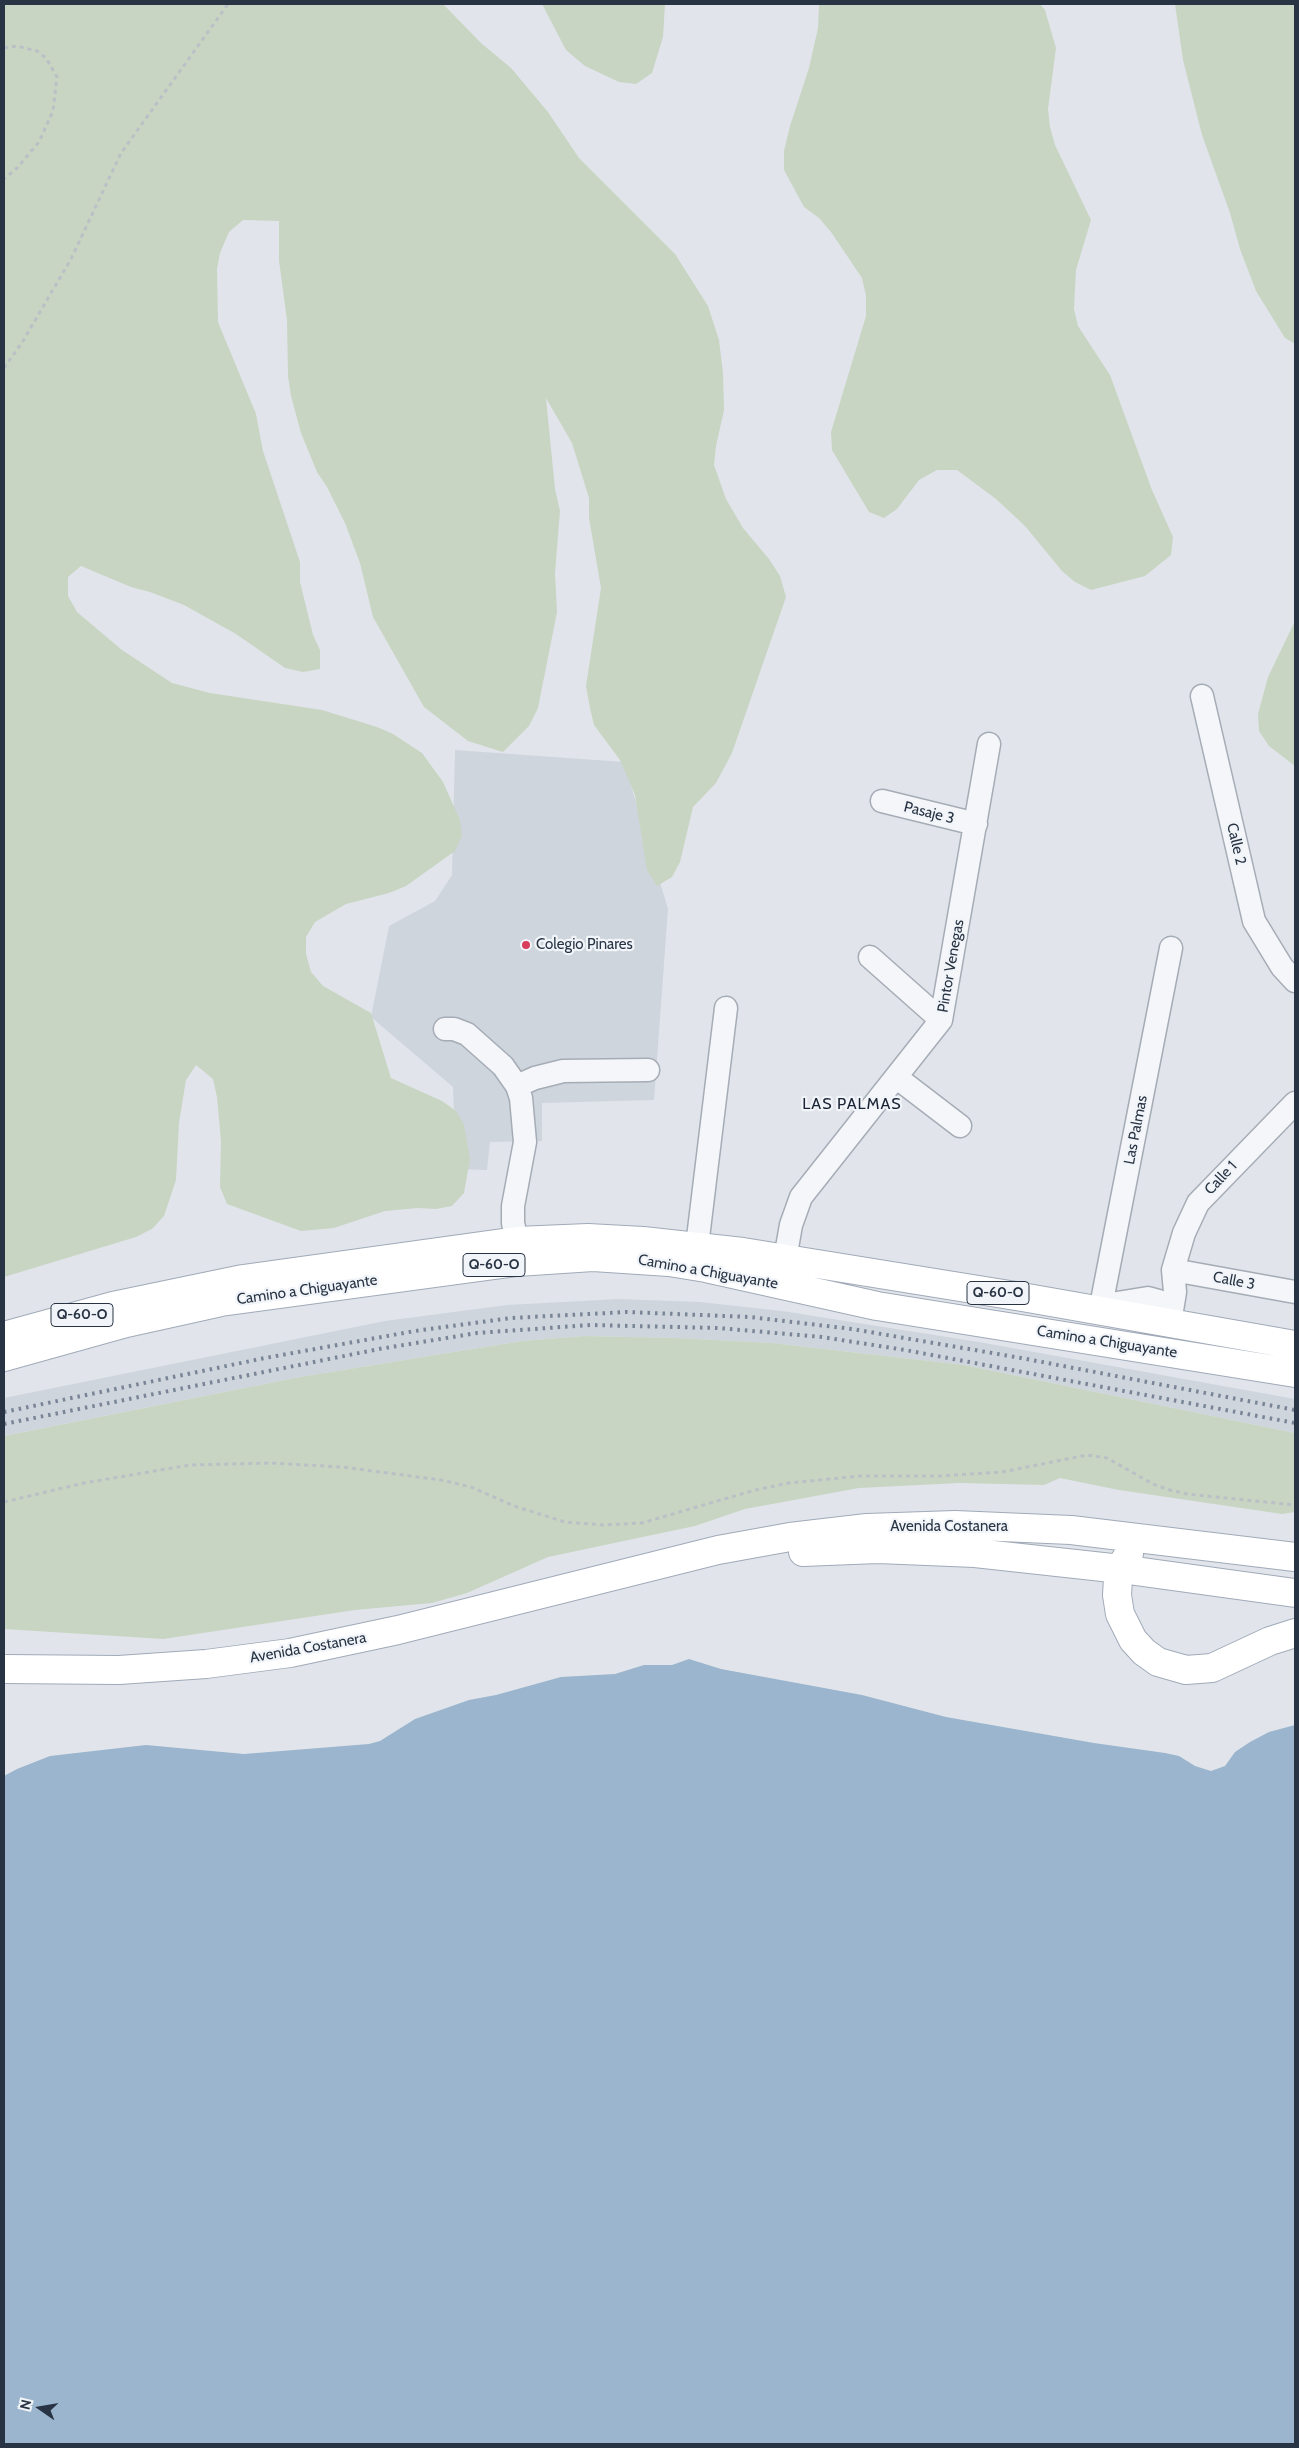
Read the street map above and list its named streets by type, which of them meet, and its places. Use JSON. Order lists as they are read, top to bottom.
{
  "streets": {
    "main road": ["Q-60-O", "Camino a Chiguayante", "Avenida Costanera"],
    "street": [
      "Pasaje 3",
      "Calle 2",
      "Pintor Venegas",
      "Las Palmas",
      "Calle 1",
      "Calle 3"
    ]
  },
  "crossings": [
    ["Pasaje 3", "Pintor Venegas"],
    ["Pintor Venegas", "Camino a Chiguayante"],
    ["Las Palmas", "Camino a Chiguayante"],
    ["Calle 1", "Camino a Chiguayante"],
    ["Calle 1", "Calle 3"]
  ],
  "districts": ["LAS PALMAS"],
  "places": ["Colegio Pinares"],
  "north": "left"
}
